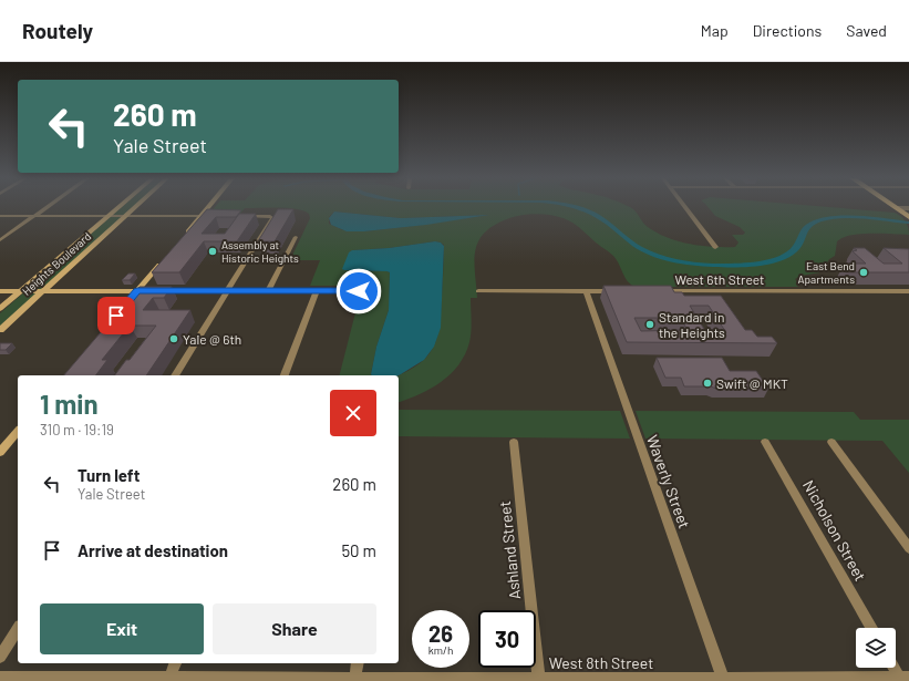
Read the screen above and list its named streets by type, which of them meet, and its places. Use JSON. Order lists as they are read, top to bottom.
{
  "streets": {
    "main road": ["Heights Boulevard"],
    "street": [
      "West 6th Street",
      "Waverly Street",
      "Nicholson Street",
      "Ashland Street",
      "West 8th Street"
    ]
  },
  "crossings": [
    ["Waverly Street", "West 8th Street"],
    ["Ashland Street", "West 8th Street"]
  ],
  "places": [
    "Assembly at Historic Heights",
    "East Bend Apartments",
    "Standard in the Heights",
    "Yale @ 6th",
    "Swift @ MKT"
  ],
  "page": {
    "header": "Routely",
    "nav": ["Map", "Directions", "Saved"],
    "turn": ["260 m", "Yale Street"],
    "heading": ["1 min", "310 m · 19:19"],
    "list": [
      {
        "name": "Turn left",
        "note": "Yale Street",
        "value": "260 m"
      },
      {
        "name": "Arrive at destination",
        "value": "50 m"
      }
    ],
    "buttons": ["Exit", "Share"],
    "speed": "26 km/h",
    "limit": "30"
  }
}
